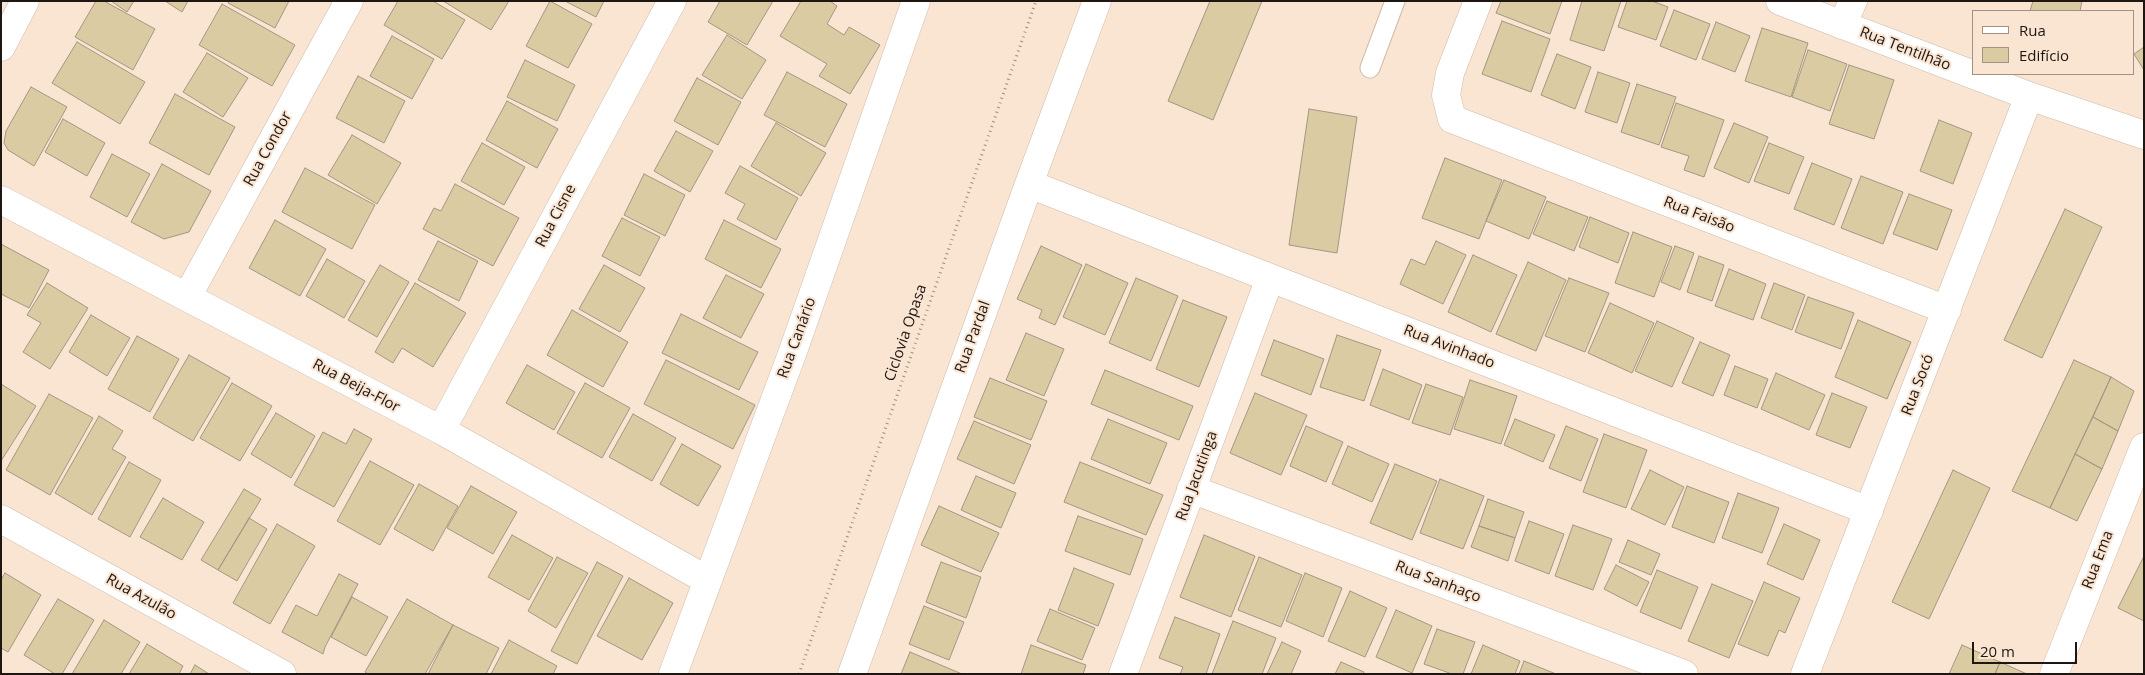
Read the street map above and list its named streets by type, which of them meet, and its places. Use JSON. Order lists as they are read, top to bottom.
{
  "streets": {
    "street": [
      "Rua Tentilhão",
      "Rua Condor",
      "Rua Faisão",
      "Rua Cisne",
      "Rua Pardal",
      "Rua Canário",
      "Rua Avinhado",
      "Rua Socó",
      "Rua Beija-Flor",
      "Rua Jacutinga",
      "Rua Ema",
      "Rua Sanhaço",
      "Rua Azulão"
    ],
    "path": ["Ciclovia Opasa"]
  },
  "crossings": [
    ["Rua Tentilhão", "Rua Socó"],
    ["Rua Condor", "Rua Beija-Flor"],
    ["Rua Faisão", "Rua Socó"],
    ["Rua Cisne", "Rua Beija-Flor"],
    ["Rua Pardal", "Rua Avinhado"],
    ["Rua Canário", "Rua Beija-Flor"],
    ["Rua Avinhado", "Rua Socó"],
    ["Rua Avinhado", "Rua Jacutinga"],
    ["Rua Jacutinga", "Rua Sanhaço"]
  ],
  "legend": ["Rua", "Edifício"],
  "scale_bar": "20 m"
}
